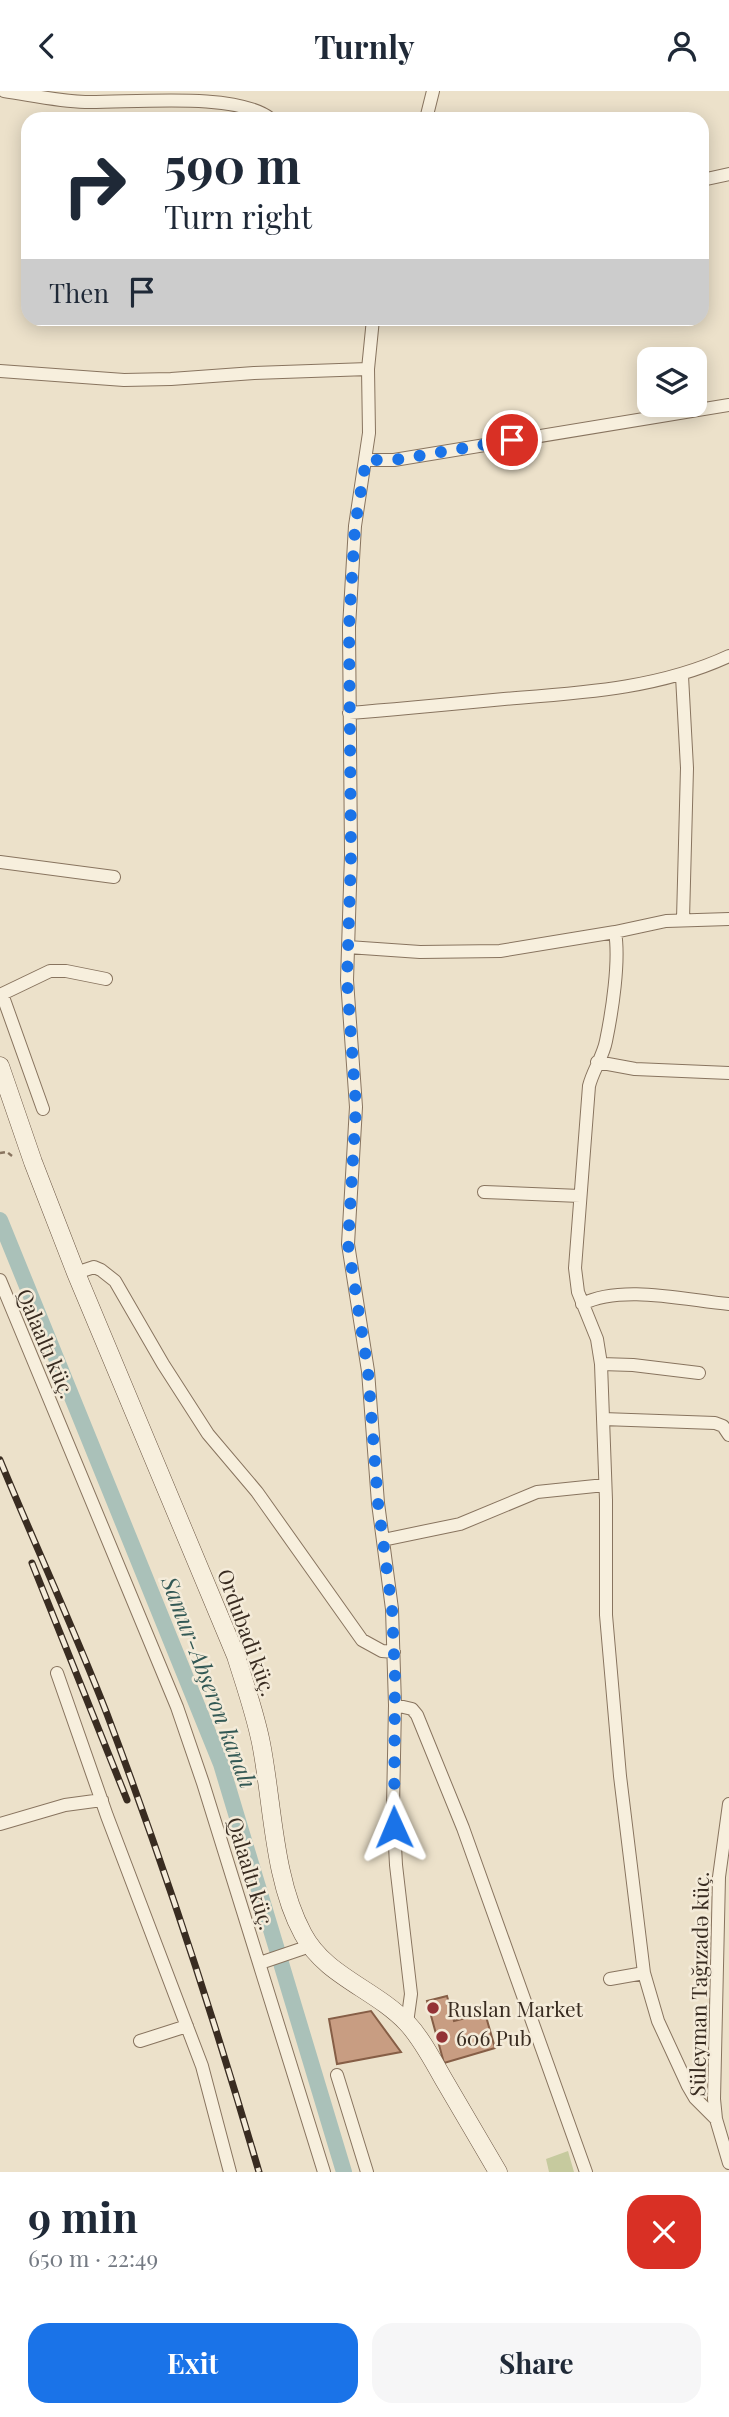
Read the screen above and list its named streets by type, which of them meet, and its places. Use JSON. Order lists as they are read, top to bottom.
{
  "streets": {
    "street": ["Qalaaltı küç.", "Ordubadi küç.", "Süleyman Tağızadə küç."]
  },
  "water": ["Samur-Abşeron kanalı"],
  "places": ["Ruslan Market", "606 Pub"],
  "page": {
    "header": "Turnly",
    "turn": ["590 m", "Turn right"],
    "then": "Then",
    "heading": ["9 min", "650 m · 22:49"],
    "buttons": ["Exit", "Share"]
  }
}
